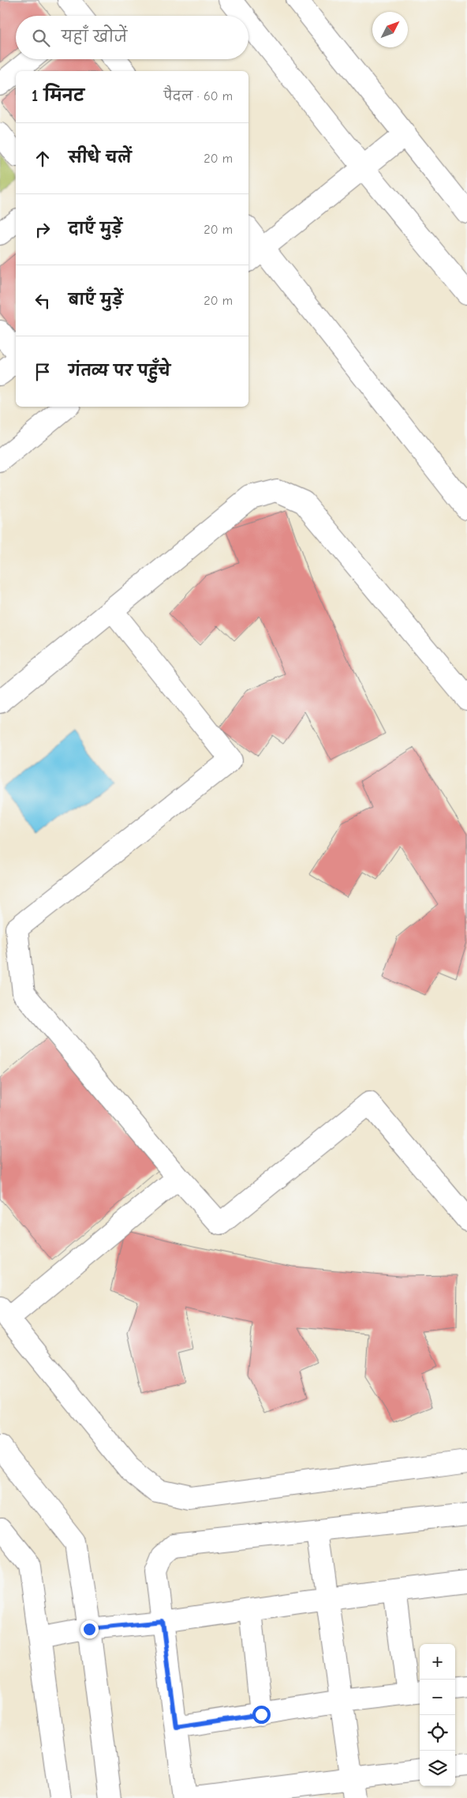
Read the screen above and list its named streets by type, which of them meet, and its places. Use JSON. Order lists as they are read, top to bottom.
{
  "north": "top right",
  "page": {
    "search": "यहाँ खोजें",
    "heading": ["1 मिनट", "पैदल · 60 m"],
    "list": [
      ["सीधे चलें", "20 m"],
      ["दाएँ मुड़ें", "20 m"],
      ["बाएँ मुड़ें", "20 m"],
      "गंतव्य पर पहुँचे"
    ],
    "map_buttons": ["+", "−"]
  }
}
